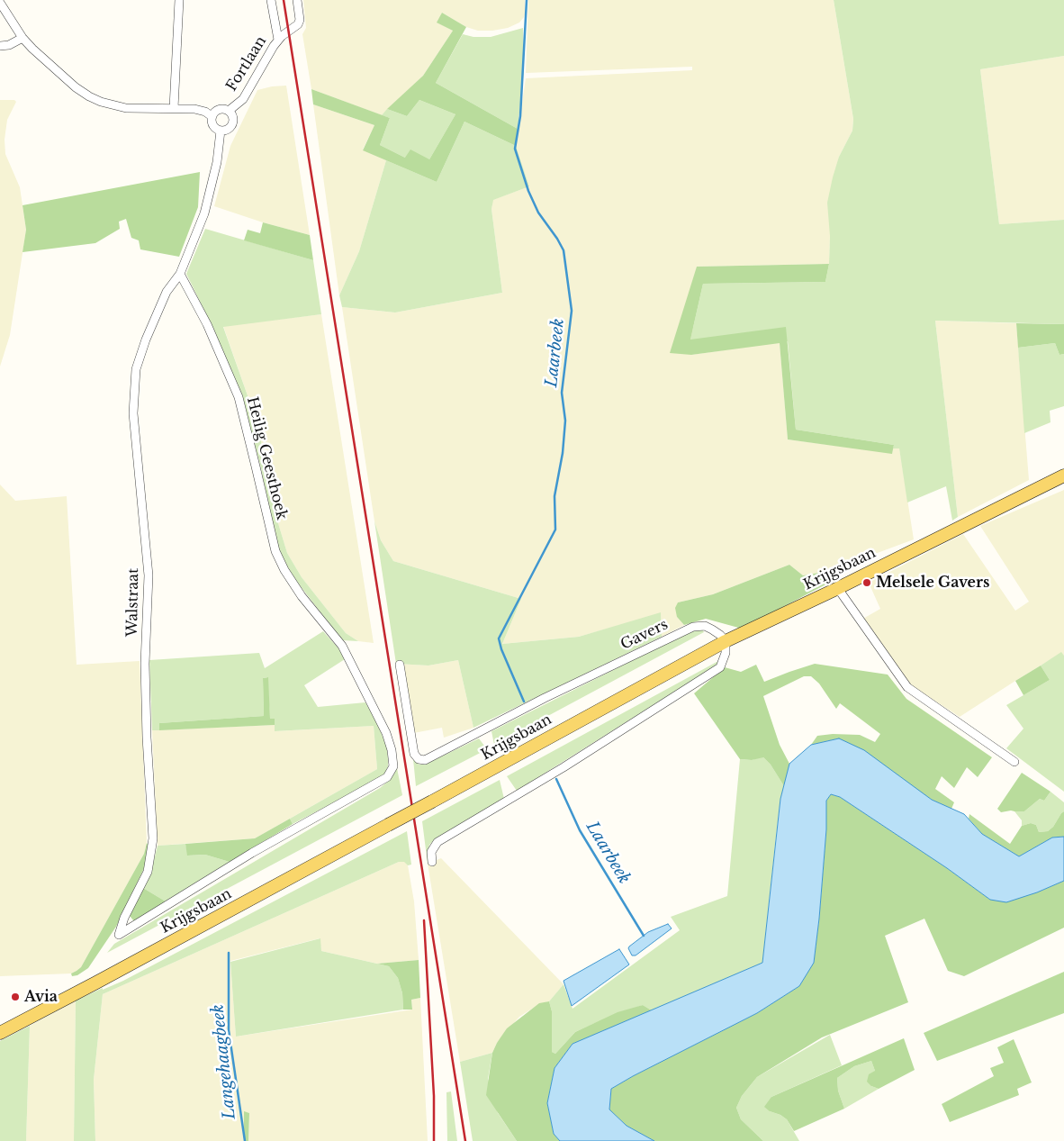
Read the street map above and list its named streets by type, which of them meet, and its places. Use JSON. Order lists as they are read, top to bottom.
{
  "streets": {
    "main road": ["Krijgsbaan"],
    "street": [
      "Fortlaan",
      "Heilig Geesthoek",
      "Walstraat",
      "Gavers"
    ]
  },
  "crossings": [
    ["Heilig Geesthoek", "Walstraat"],
    ["Krijgsbaan", "Gavers"]
  ],
  "water": ["Laarbeek", "Langehaagbeek"],
  "places": ["Melsele Gavers", "Avia"]
}
